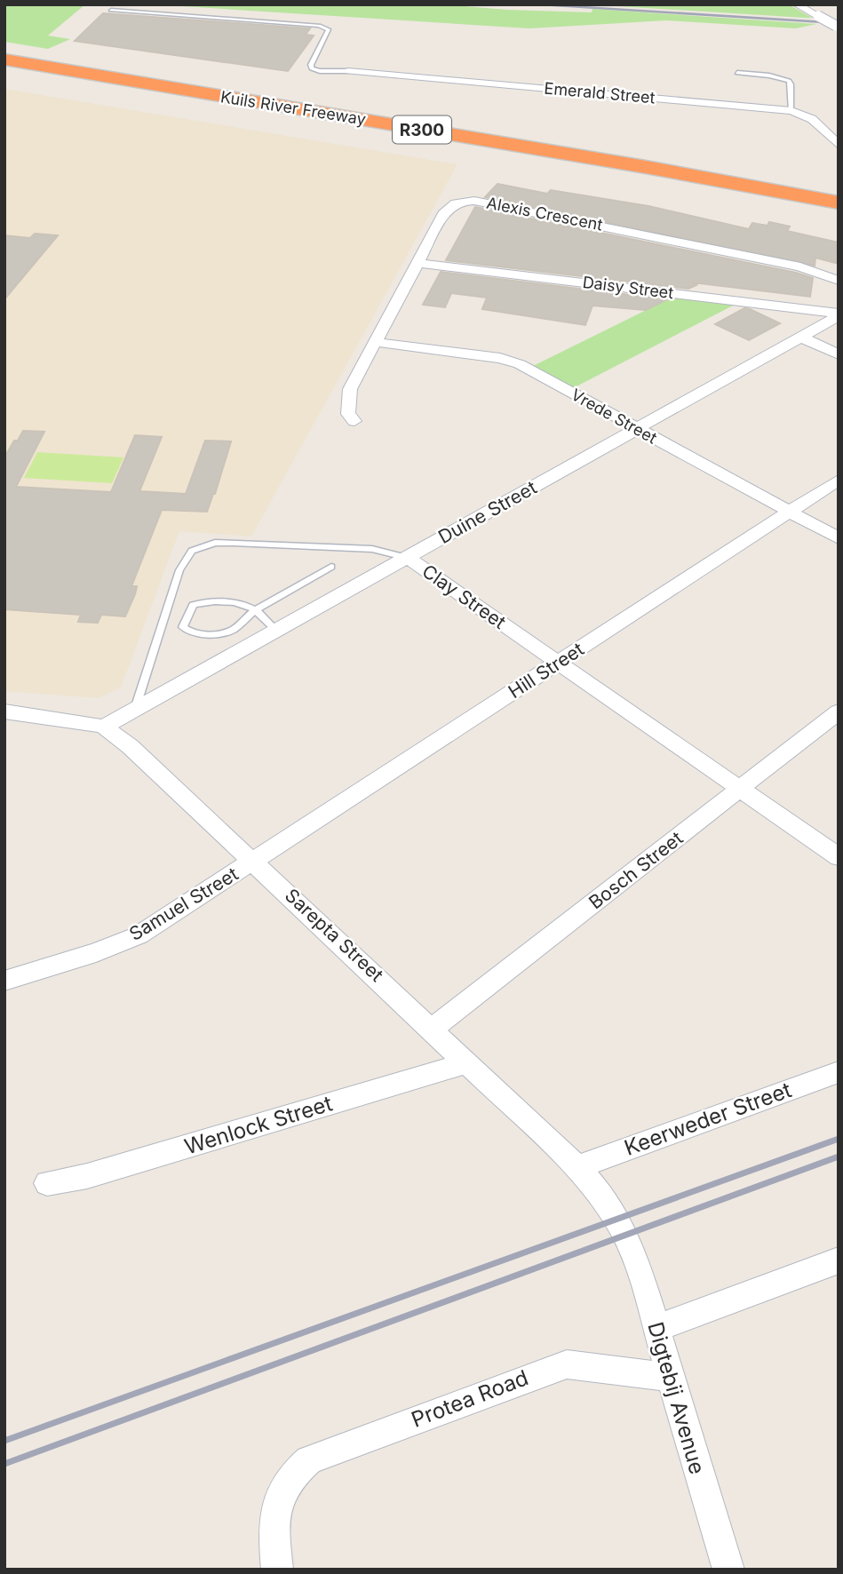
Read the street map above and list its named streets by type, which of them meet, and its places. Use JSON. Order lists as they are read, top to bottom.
{
  "streets": {
    "highway": ["Kuils River Freeway", "R300"],
    "street": [
      "Emerald Street",
      "Alexis Crescent",
      "Daisy Street",
      "Vrede Street",
      "Duine Street",
      "Clay Street",
      "Hill Street",
      "Bosch Street",
      "Samuel Street",
      "Sarepta Street",
      "Keerweder Street",
      "Wenlock Street",
      "Digtebij Avenue",
      "Protea Road"
    ]
  },
  "crossings": [
    ["Alexis Crescent", "Daisy Street"],
    ["Alexis Crescent", "Vrede Street"],
    ["Daisy Street", "Duine Street"],
    ["Vrede Street", "Duine Street"],
    ["Vrede Street", "Hill Street"],
    ["Duine Street", "Clay Street"],
    ["Duine Street", "Sarepta Street"],
    ["Clay Street", "Hill Street"],
    ["Clay Street", "Bosch Street"],
    ["Hill Street", "Samuel Street"],
    ["Hill Street", "Sarepta Street"],
    ["Bosch Street", "Sarepta Street"],
    ["Samuel Street", "Sarepta Street"],
    ["Sarepta Street", "Keerweder Street"],
    ["Sarepta Street", "Wenlock Street"],
    ["Sarepta Street", "Digtebij Avenue"],
    ["Digtebij Avenue", "Protea Road"]
  ]
}
